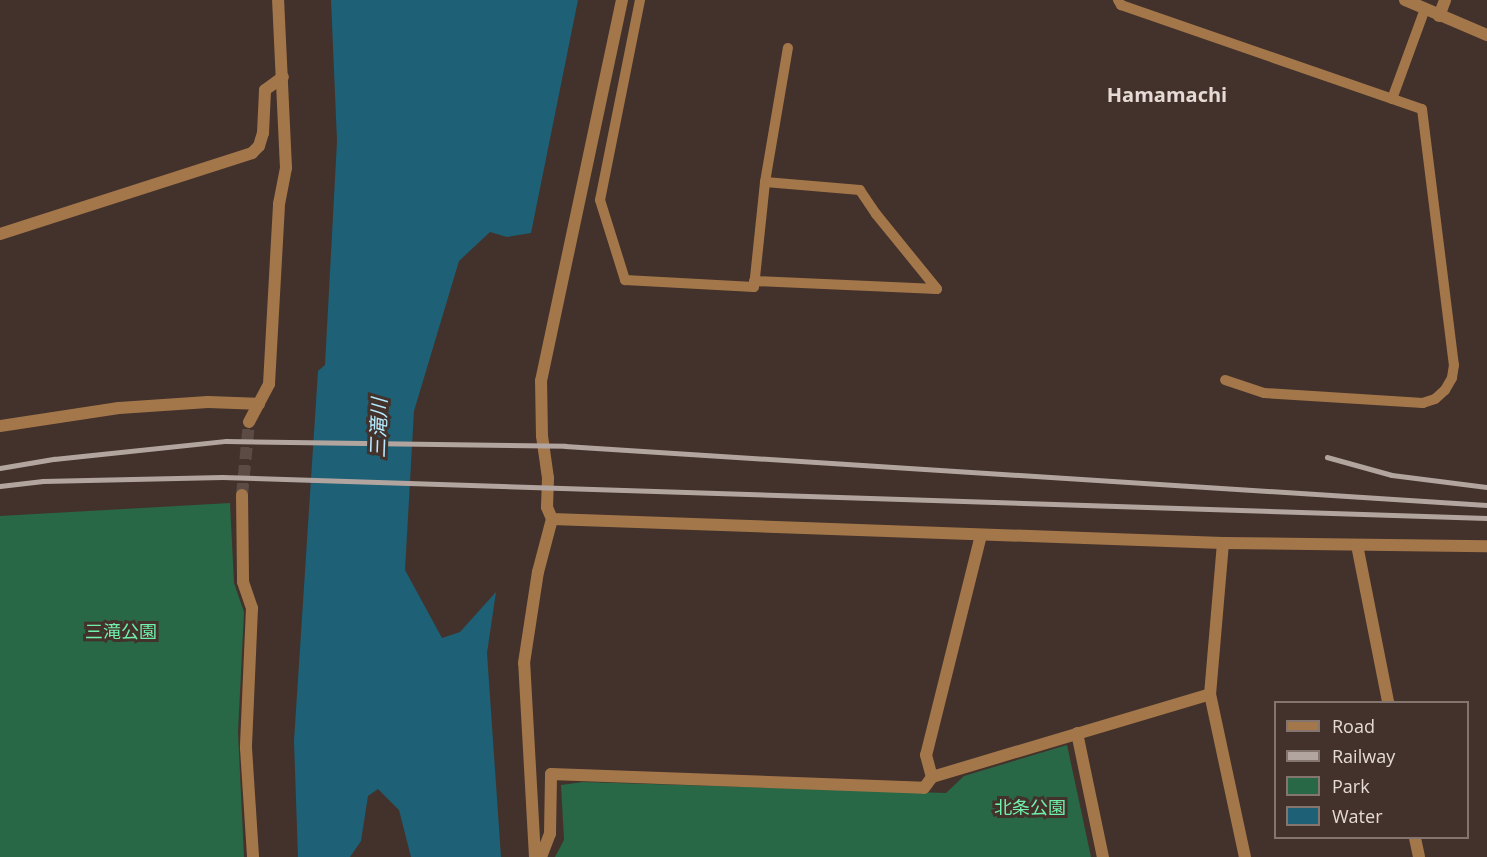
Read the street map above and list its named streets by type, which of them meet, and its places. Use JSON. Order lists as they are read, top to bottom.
{
  "districts": ["Hamamachi"],
  "water": ["三滝川"],
  "parks": ["三滝公園", "北条公園"],
  "legend": [
    "Road",
    "Railway",
    "Park",
    "Water"
  ]
}
